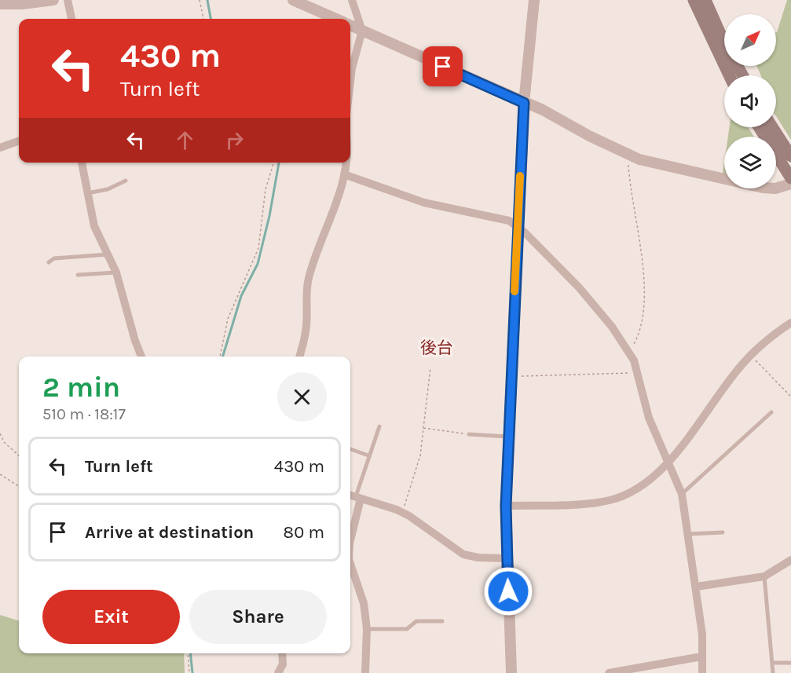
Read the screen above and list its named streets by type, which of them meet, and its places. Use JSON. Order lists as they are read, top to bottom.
{
  "districts": ["後台"],
  "north": "top right",
  "page": {
    "turn": ["430 m", "Turn left"],
    "heading": ["2 min", "510 m · 18:17"],
    "list": [
      {
        "name": "Turn left",
        "value": "430 m"
      },
      {
        "name": "Arrive at destination",
        "value": "80 m"
      }
    ],
    "buttons": ["Exit", "Share"]
  }
}
